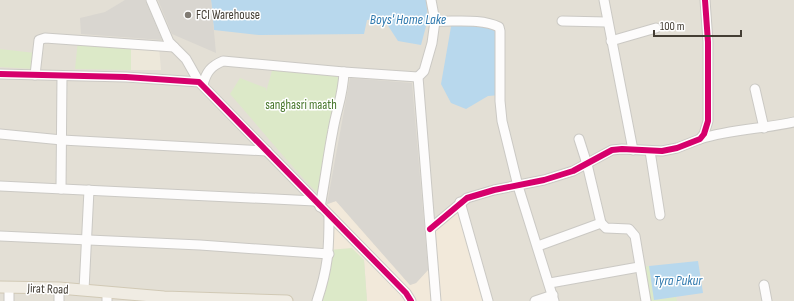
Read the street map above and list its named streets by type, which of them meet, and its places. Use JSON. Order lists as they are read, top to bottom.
{
  "streets": {
    "main road": ["Jirat Road"]
  },
  "water": ["Boys' Home Lake", "Tyra Pukur"],
  "parks": ["sanghasri maath"],
  "places": ["FCI Warehouse"],
  "scale_bar": "100 m"
}
